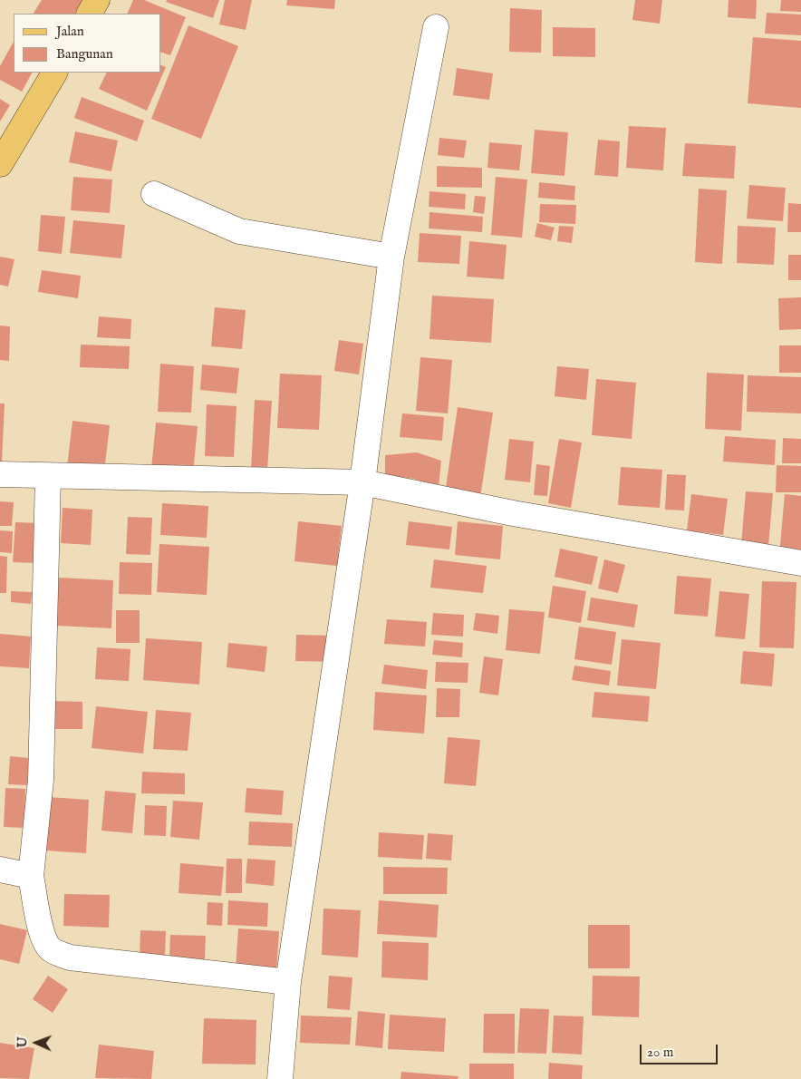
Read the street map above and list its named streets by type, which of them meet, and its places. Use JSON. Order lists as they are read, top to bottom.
{
  "legend": ["Jalan", "Bangunan"],
  "scale_bar": "20 m",
  "north": "left"
}
